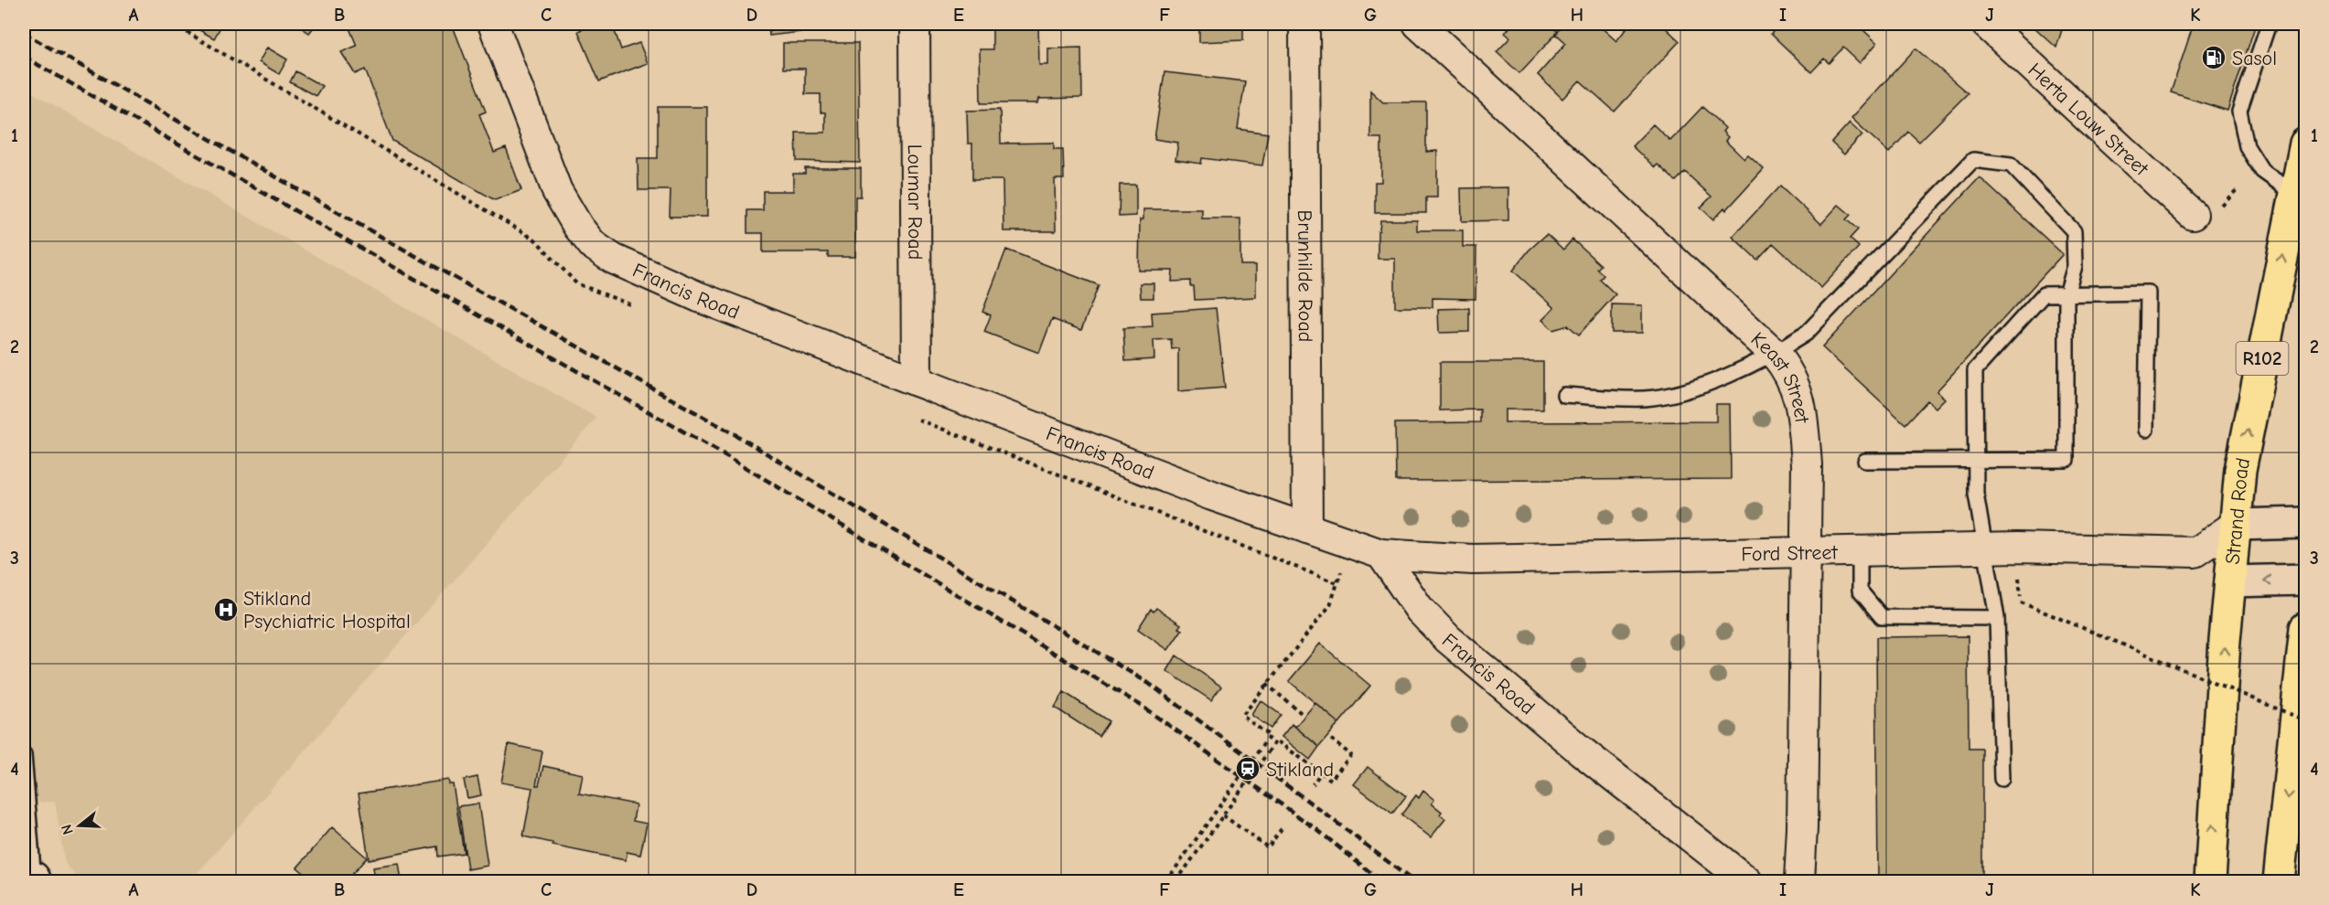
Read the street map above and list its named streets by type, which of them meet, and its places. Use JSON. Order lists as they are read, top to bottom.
{
  "streets": {
    "main road": ["R102", "Strand Road"],
    "street": [
      "Herta Louw Street",
      "Loumar Road",
      "Brunhilde Road",
      "Francis Road",
      "Keast Street",
      "Ford Street"
    ]
  },
  "crossings": [
    ["Loumar Road", "Francis Road"],
    ["Brunhilde Road", "Francis Road"],
    ["Francis Road", "Ford Street"],
    ["Keast Street", "Ford Street"]
  ],
  "places": {
    "fuel station": ["Sasol"],
    "hospital": ["Stikland Psychiatric Hospital"],
    "station": ["Stikland"]
  },
  "north": "left",
  "grid": {
    "columns": [
      "A",
      "B",
      "C",
      "D",
      "E",
      "F",
      "G",
      "H",
      "I",
      "J",
      "K"
    ],
    "rows": [
      "1",
      "2",
      "3",
      "4"
    ]
  }
}
